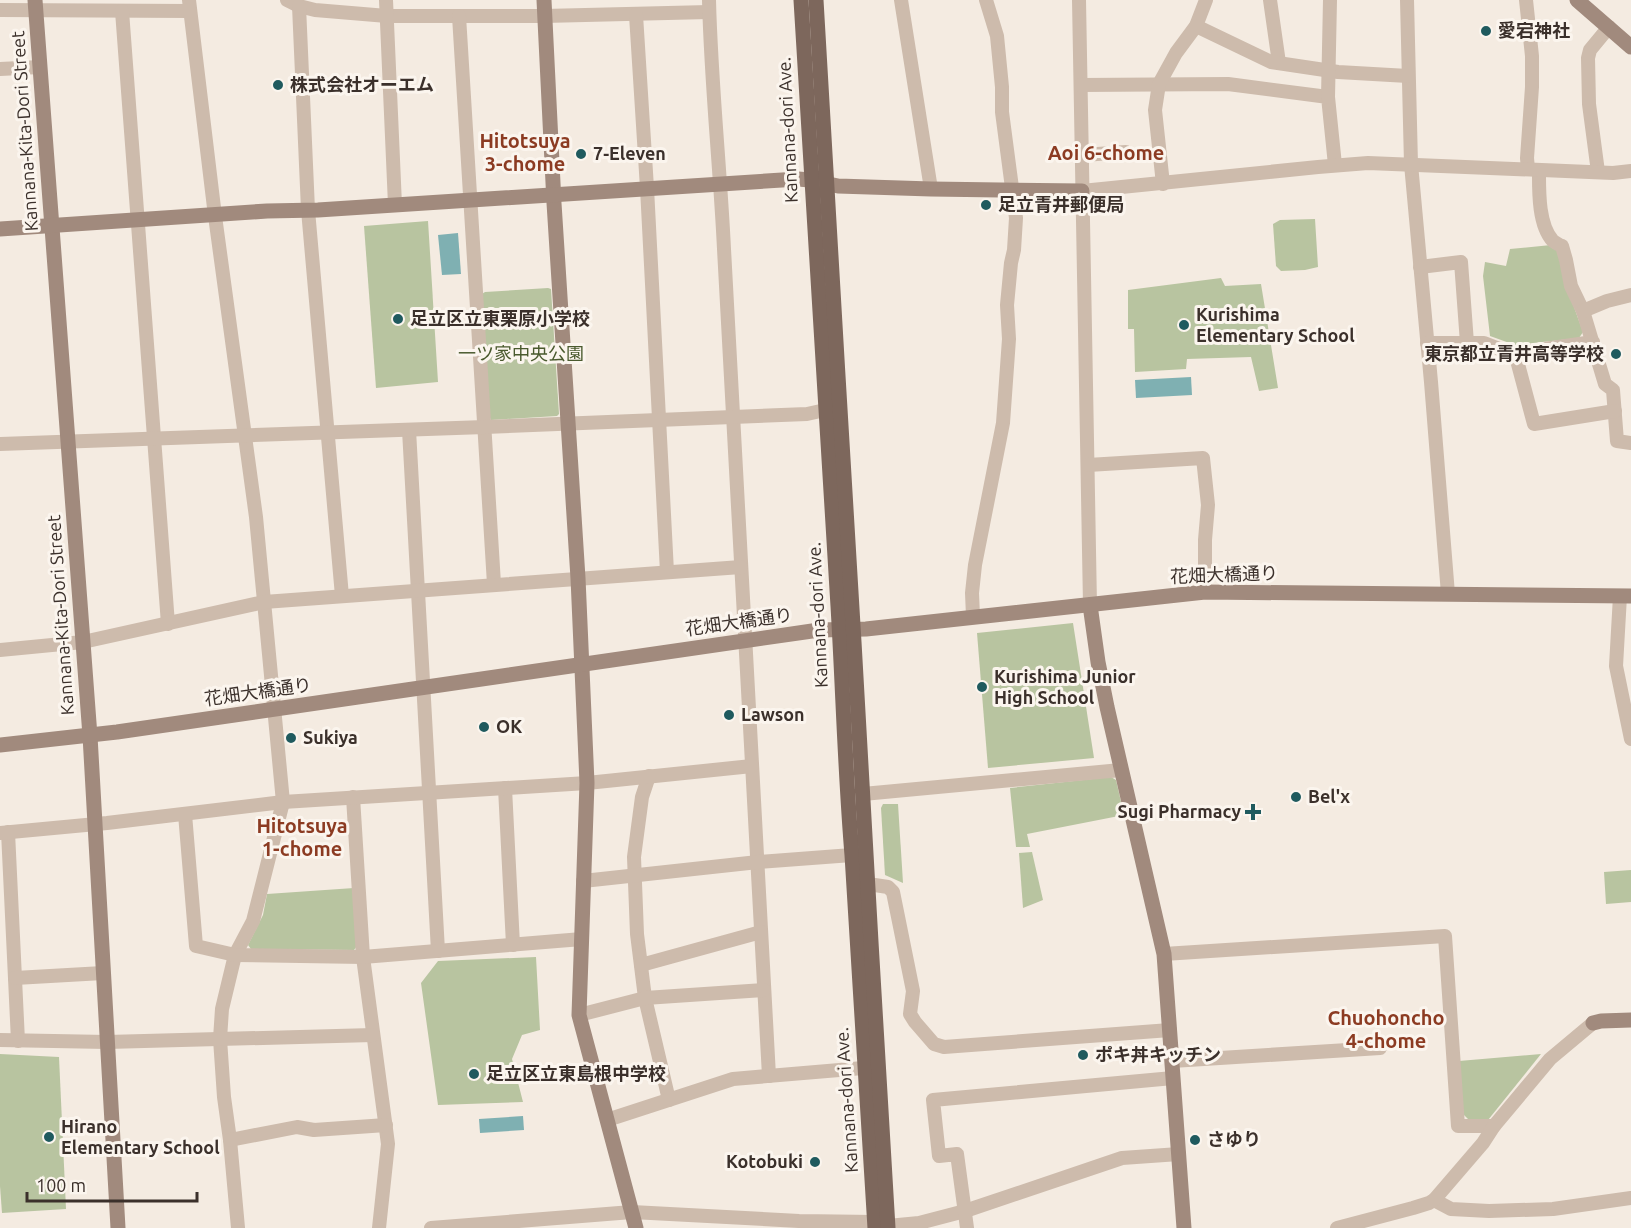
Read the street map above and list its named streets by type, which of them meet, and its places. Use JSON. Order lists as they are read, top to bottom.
{
  "streets": {
    "main road": ["Kannana-dori Ave."],
    "street": ["Kannana-Kita-Dori Street", "花畑大橋通り"]
  },
  "crossings": [
    ["Kannana-dori Ave.", "花畑大橋通り"],
    ["Kannana-Kita-Dori Street", "花畑大橋通り"]
  ],
  "districts": [
    "Hitotsuya 3-chome",
    "Aoi 6-chome",
    "Hitotsuya 1-chome",
    "Chuohoncho 4-chome"
  ],
  "parks": ["一ツ家中央公園"],
  "places": {
    "other": [
      "愛宕神社",
      "株式会社オーエム",
      "7-Eleven",
      "足立青井郵便局",
      "足立区立東栗原小学校",
      "Kurishima Elementary School",
      "東京都立青井高等学校",
      "Kurishima Junior High School",
      "Lawson",
      "OK",
      "Sukiya",
      "Bel'x",
      "ポキ丼キッチン",
      "足立区立東島根中学校",
      "Hirano Elementary School",
      "さゆり",
      "Kotobuki"
    ],
    "health": ["Sugi Pharmacy"]
  },
  "scale_bar": "100 m"
}
